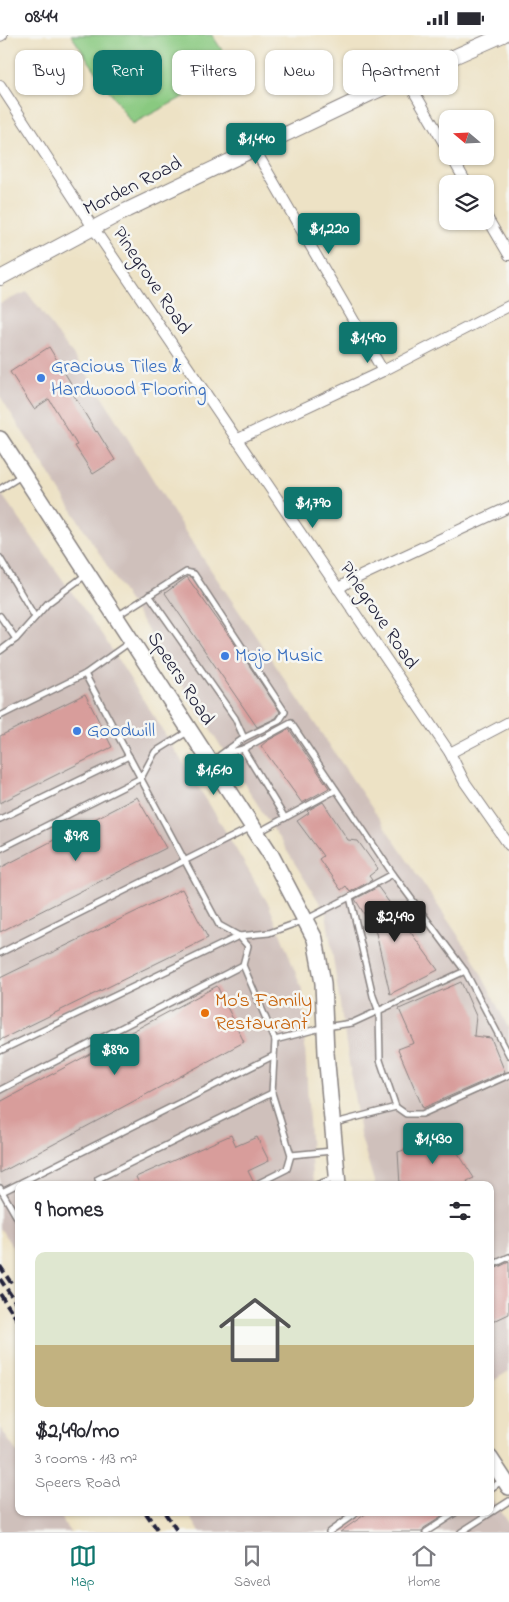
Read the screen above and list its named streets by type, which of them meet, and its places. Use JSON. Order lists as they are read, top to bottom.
{
  "streets": {
    "main road": ["Speers Road"],
    "street": ["Morden Road", "Pinegrove Road"]
  },
  "crossings": [
    ["Morden Road", "Pinegrove Road"]
  ],
  "places": [
    "Gracious Tiles & Hardwood Flooring",
    "Mojo Music",
    "Goodwill",
    "Mo‘s Family Restaurant"
  ],
  "north": "left",
  "page": {
    "status": "08:44",
    "chip": [
      "Buy",
      "Rent",
      "Filters",
      "New",
      "Apartment"
    ],
    "price": [
      "$1,440",
      "$1,220",
      "$1,490",
      "$1,790",
      "$1,610",
      "$918",
      "$2,490",
      "$890",
      "$1,430"
    ],
    "heading": "9 homes",
    "list": [
      {
        "name": "$2,490/mo",
        "note": "3 rooms · 113 m² · Speers Road"
      }
    ],
    "tabs": ["Map", "Saved", "Home"]
  }
}
